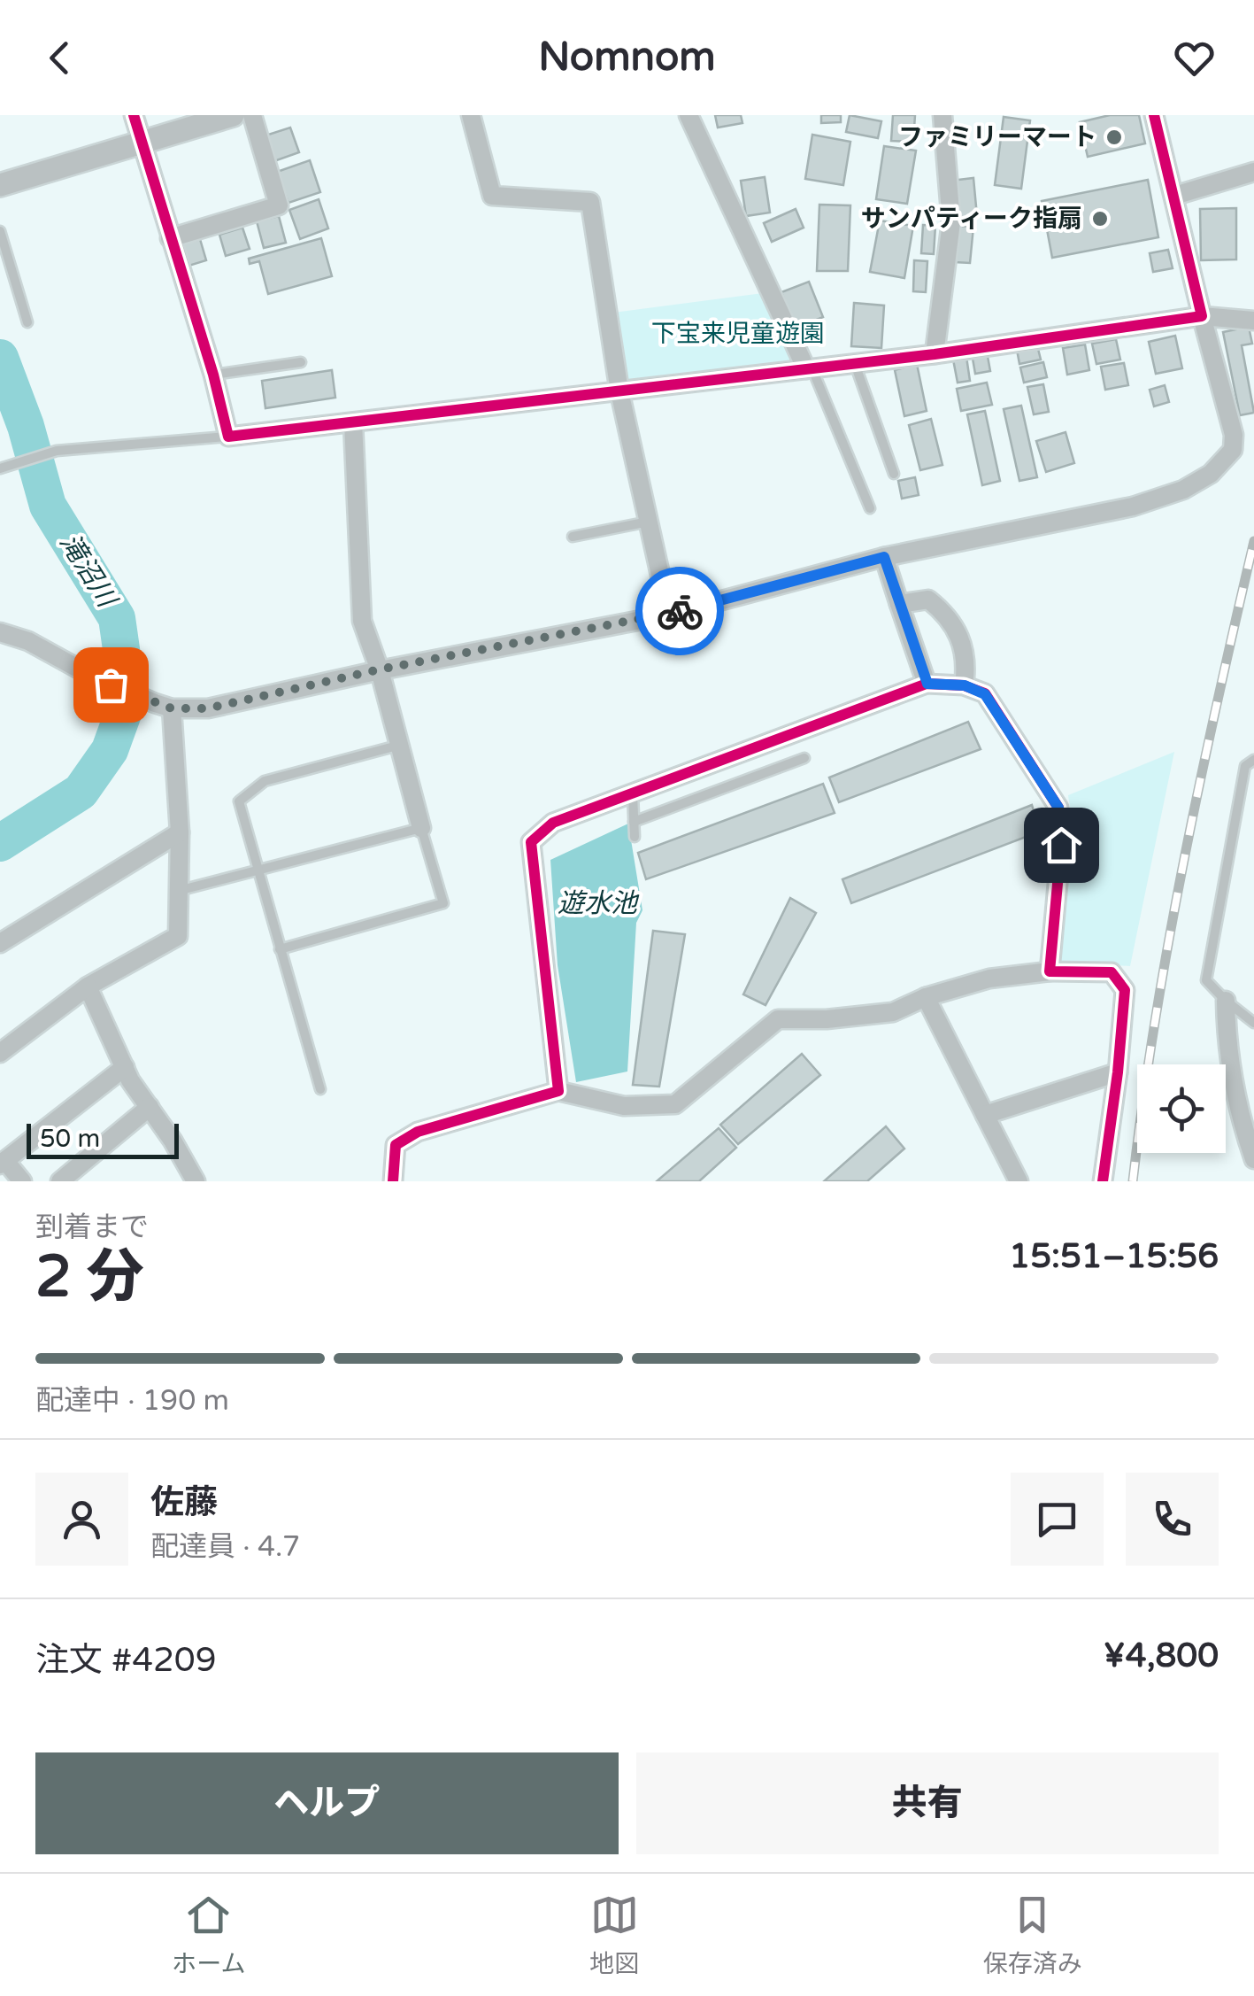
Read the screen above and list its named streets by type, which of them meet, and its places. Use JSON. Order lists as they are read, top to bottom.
{
  "water": ["滝沼川", "遊水池"],
  "parks": ["下宝来児童遊園"],
  "places": ["ファミリーマート", "サンパティーク指扇"],
  "scale_bar": "50 m",
  "page": {
    "header": "Nomnom",
    "scale": "50 m",
    "heading": ["2 分", "到着まで", "15:51–15:56"],
    "panel": [
      "佐藤",
      "配達員 · 4.7",
      "注文 #4209",
      "¥4,800"
    ],
    "bar": "配達中 · 190 m",
    "buttons": ["ヘルプ", "共有"],
    "tabs": ["ホーム", "地図", "保存済み"]
  }
}
